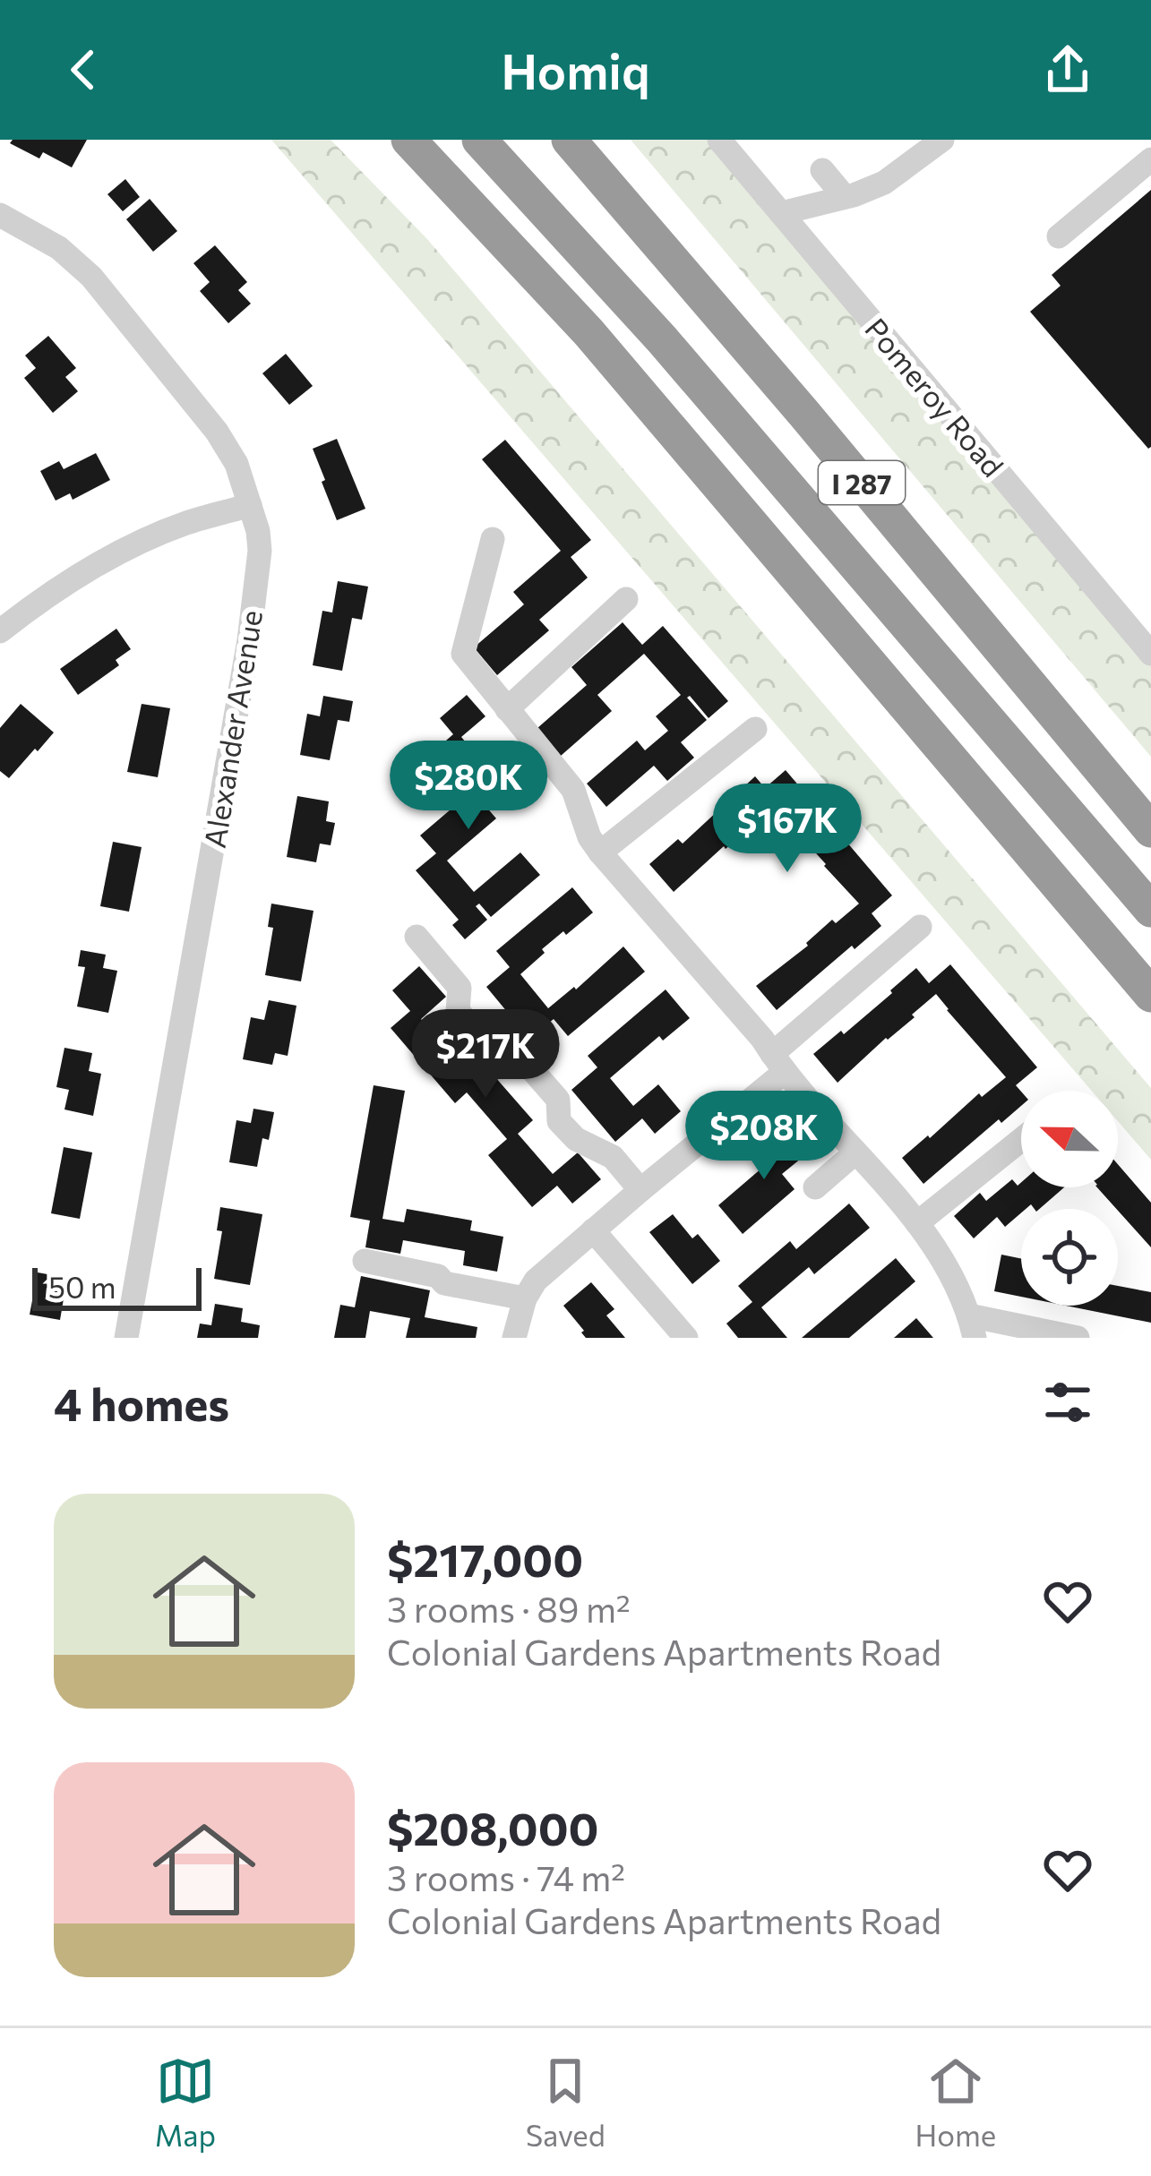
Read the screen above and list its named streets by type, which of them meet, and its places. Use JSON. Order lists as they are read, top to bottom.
{
  "streets": {
    "highway": ["I 287"],
    "street": ["Pomeroy Road", "Alexander Avenue"]
  },
  "scale_bar": "50 m",
  "north": "left",
  "page": {
    "header": "Homiq",
    "price": [
      "$280K",
      "$167K",
      "$217K",
      "$208K"
    ],
    "scale": "50 m",
    "heading": "4 homes",
    "list": [
      {
        "name": "$217,000",
        "note": "3 rooms · 89 m² · Colonial Gardens Apartments Road"
      },
      {
        "name": "$208,000",
        "note": "3 rooms · 74 m² · Colonial Gardens Apartments Road"
      }
    ],
    "tabs": ["Map", "Saved", "Home"]
  }
}
